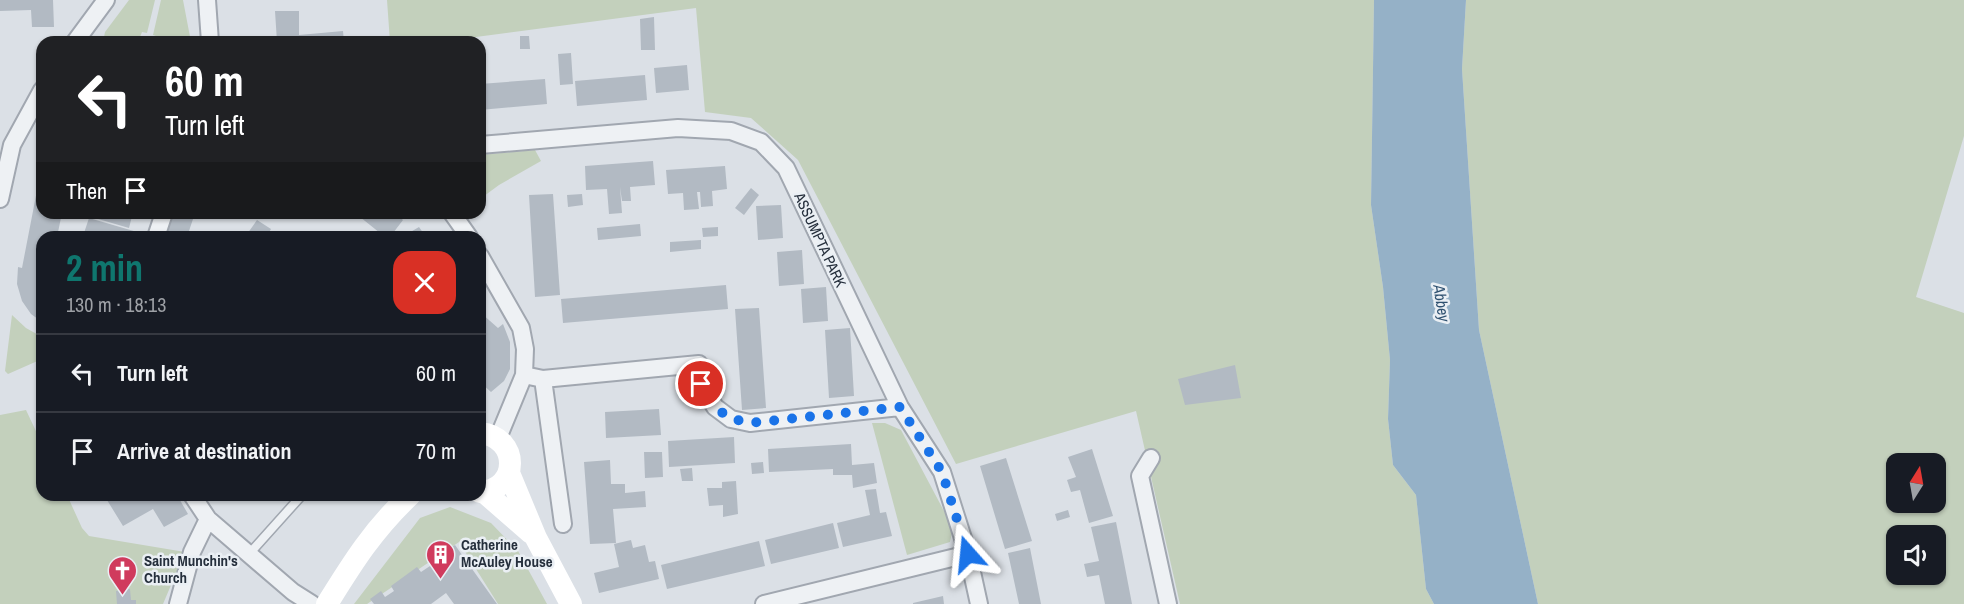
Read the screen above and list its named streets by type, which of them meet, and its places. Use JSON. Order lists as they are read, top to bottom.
{
  "streets": {
    "street": ["ASSUMPTA PARK"]
  },
  "water": ["Abbey"],
  "places": {
    "building": ["Catherine McAuley House"],
    "church": ["Saint Munchin's Church"]
  },
  "north": "top",
  "page": {
    "turn": ["60 m", "Turn left"],
    "then": "Then",
    "heading": ["2 min", "130 m · 18:13"],
    "list": [
      {
        "name": "Turn left",
        "value": "60 m"
      },
      {
        "name": "Arrive at destination",
        "value": "70 m"
      }
    ]
  }
}
